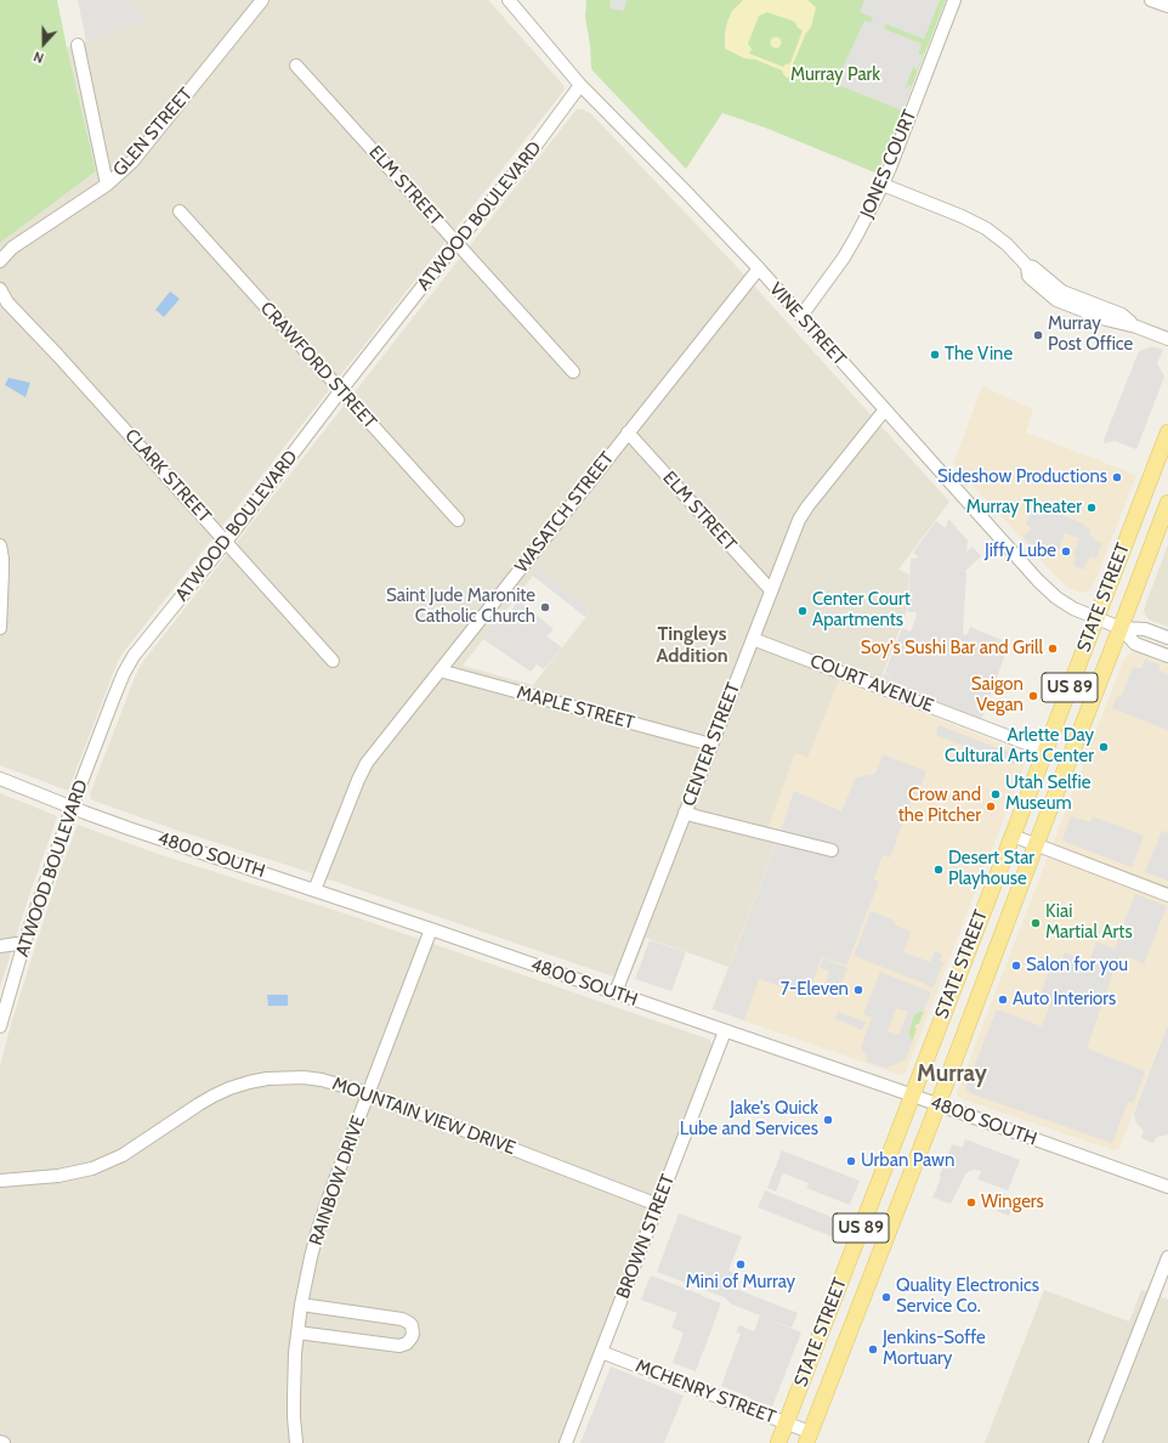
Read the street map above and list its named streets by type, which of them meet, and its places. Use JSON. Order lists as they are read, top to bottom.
{
  "streets": {
    "main road": ["STATE STREET", "US 89"],
    "street": [
      "GLEN STREET",
      "JONES COURT",
      "ELM STREET",
      "ATWOOD BOULEVARD",
      "VINE STREET",
      "CRAWFORD STREET",
      "CLARK STREET",
      "WASATCH STREET",
      "COURT AVENUE",
      "MAPLE STREET",
      "CENTER STREET",
      "4800 SOUTH",
      "MOUNTAIN VIEW DRIVE",
      "RAINBOW DRIVE",
      "BROWN STREET",
      "MCHENRY STREET"
    ]
  },
  "crossings": [
    ["JONES COURT", "VINE STREET"],
    ["ELM STREET", "ATWOOD BOULEVARD"],
    ["ELM STREET", "WASATCH STREET"],
    ["ELM STREET", "CENTER STREET"],
    ["ATWOOD BOULEVARD", "VINE STREET"],
    ["ATWOOD BOULEVARD", "CRAWFORD STREET"],
    ["ATWOOD BOULEVARD", "CLARK STREET"],
    ["ATWOOD BOULEVARD", "4800 SOUTH"],
    ["VINE STREET", "WASATCH STREET"],
    ["VINE STREET", "STATE STREET"],
    ["VINE STREET", "CENTER STREET"],
    ["WASATCH STREET", "MAPLE STREET"],
    ["WASATCH STREET", "4800 SOUTH"],
    ["STATE STREET", "COURT AVENUE"],
    ["STATE STREET", "4800 SOUTH"],
    ["STATE STREET", "MCHENRY STREET"],
    ["COURT AVENUE", "CENTER STREET"],
    ["MAPLE STREET", "CENTER STREET"],
    ["CENTER STREET", "4800 SOUTH"],
    ["4800 SOUTH", "RAINBOW DRIVE"],
    ["4800 SOUTH", "BROWN STREET"],
    ["MOUNTAIN VIEW DRIVE", "RAINBOW DRIVE"],
    ["MOUNTAIN VIEW DRIVE", "BROWN STREET"],
    ["BROWN STREET", "MCHENRY STREET"]
  ],
  "districts": ["Tingleys Addition", "Murray"],
  "parks": ["Murray Park"],
  "places": [
    "Murray Post Office",
    "The Vine",
    "Sideshow Productions",
    "Murray Theater",
    "Jiffy Lube",
    "Saint Jude Maronite Catholic Church",
    "Center Court Apartments",
    "Soy's Sushi Bar and Grill",
    "Saigon Vegan",
    "Arlette Day Cultural Arts Center",
    "Utah Selfie Museum",
    "Crow and the Pitcher",
    "Desert Star Playhouse",
    "Kiai Martial Arts",
    "Salon for you",
    "7-Eleven",
    "Auto Interiors",
    "Jake's Quick Lube and Services",
    "Urban Pawn",
    "Wingers",
    "Mini of Murray",
    "Quality Electronics Service Co.",
    "Jenkins-Soffe Mortuary"
  ],
  "north": "bottom"
}
